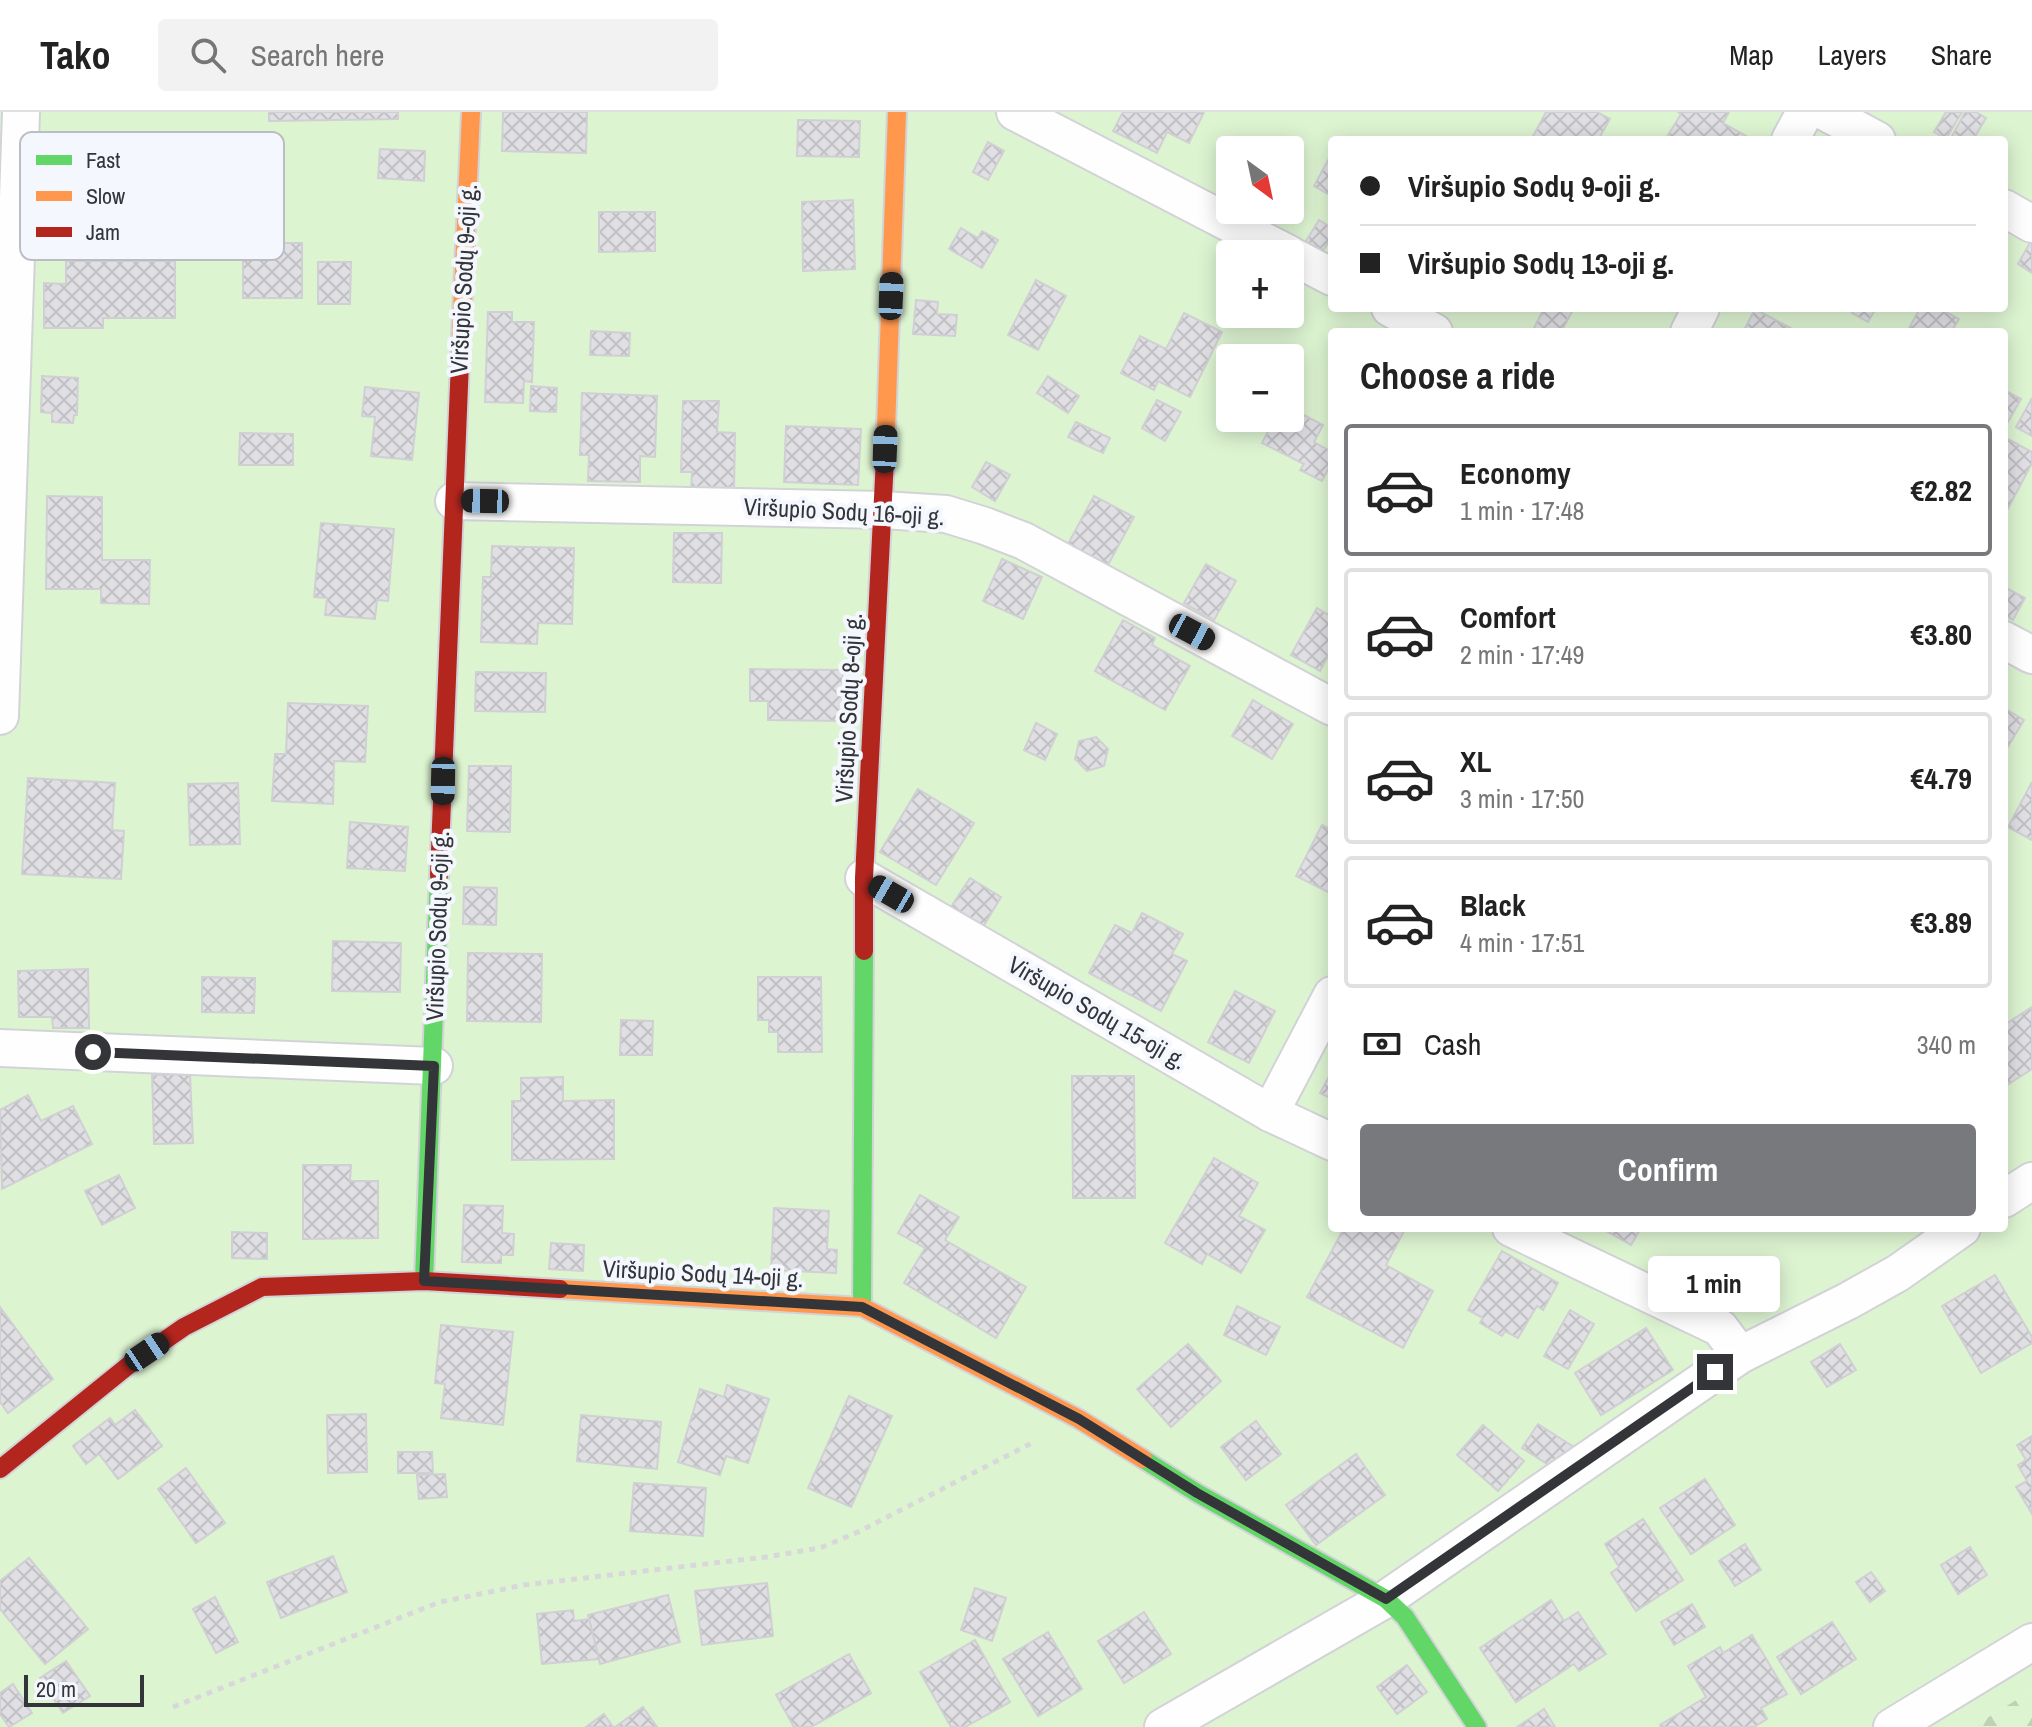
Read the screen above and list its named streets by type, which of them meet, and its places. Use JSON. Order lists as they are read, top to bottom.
{
  "streets": {
    "street": [
      "Viršupio Sodų 9-oji g.",
      "Viršupio Sodų 16-oji g.",
      "Viršupio Sodų 8-oji g.",
      "Viršupio Sodų 15-oji g.",
      "Viršupio Sodų 14-oji g."
    ]
  },
  "crossings": [
    ["Viršupio Sodų 9-oji g.", "Viršupio Sodų 16-oji g."],
    ["Viršupio Sodų 9-oji g.", "Viršupio Sodų 14-oji g."],
    ["Viršupio Sodų 16-oji g.", "Viršupio Sodų 8-oji g."],
    ["Viršupio Sodų 8-oji g.", "Viršupio Sodų 15-oji g."],
    ["Viršupio Sodų 8-oji g.", "Viršupio Sodų 14-oji g."]
  ],
  "legend": ["Fast", "Slow", "Jam"],
  "scale_bar": "20 m",
  "north": "bottom right",
  "page": {
    "header": "Tako",
    "search": "Search here",
    "nav": ["Map", "Layers", "Share"],
    "map_buttons": ["+", "−"],
    "banner": ["Viršupio Sodų 9-oji g.", "Viršupio Sodų 13-oji g."],
    "heading": "Choose a ride",
    "list": [
      {
        "name": "Economy",
        "note": "1 min · 17:48",
        "value": "€2.82"
      },
      {
        "name": "Comfort",
        "note": "2 min · 17:49",
        "value": "€3.80"
      },
      {
        "name": "XL",
        "note": "3 min · 17:50",
        "value": "€4.79"
      },
      {
        "name": "Black",
        "note": "4 min · 17:51",
        "value": "€3.89"
      }
    ],
    "pay": ["Cash", "340 m"],
    "buttons": "Confirm",
    "bubble": "1 min",
    "scale": "20 m"
  }
}
